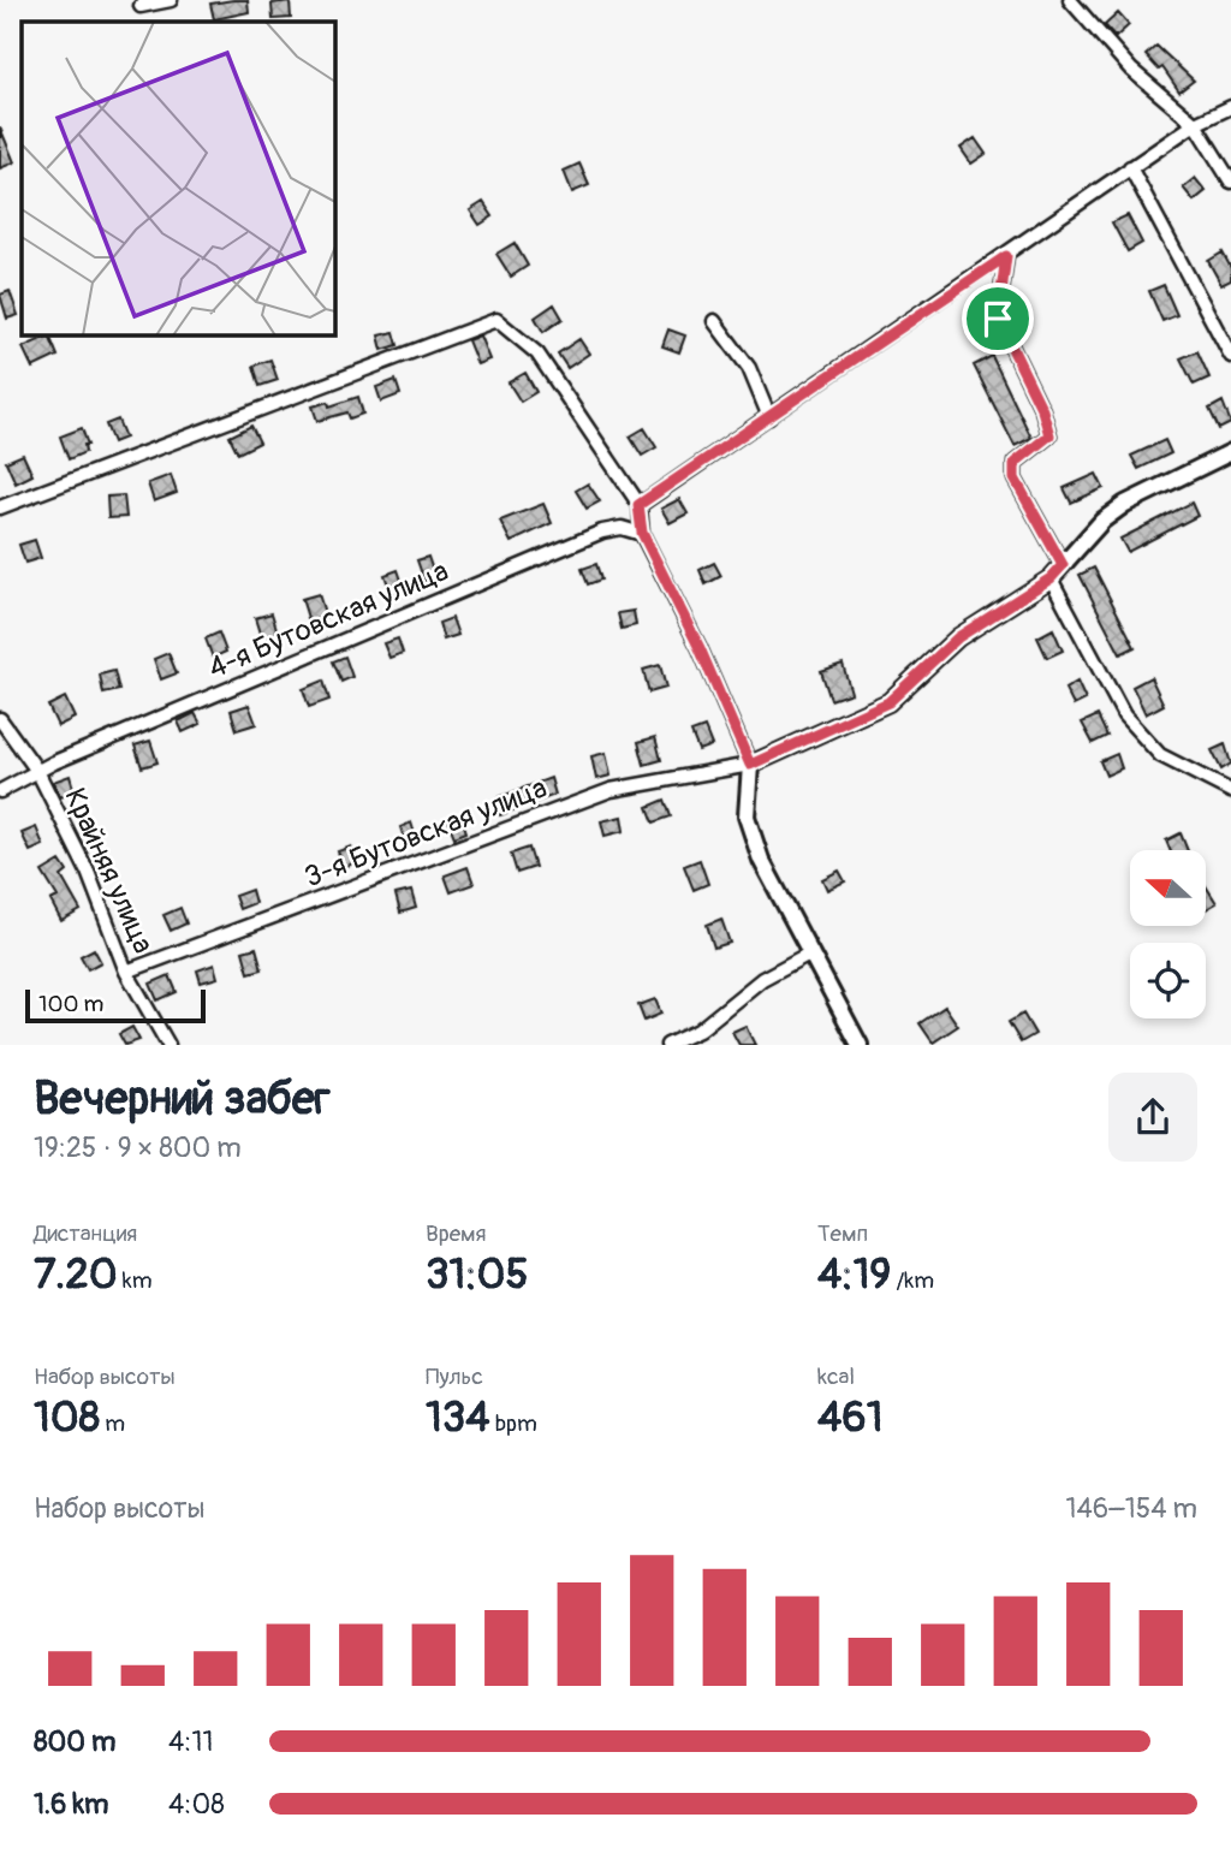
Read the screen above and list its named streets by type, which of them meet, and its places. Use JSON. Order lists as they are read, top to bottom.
{
  "streets": {
    "street": ["4-я Бутовская улица", "3-я Бутовская улица", "Крайняя улица"]
  },
  "crossings": [
    ["4-я Бутовская улица", "Крайняя улица"],
    ["3-я Бутовская улица", "Крайняя улица"]
  ],
  "scale_bar": "100 m",
  "north": "left",
  "page": {
    "scale": "100 m",
    "heading": ["Вечерний забег", "19:25 · 9 × 800 m"],
    "stats": [
      ["Дистанция", "7.20 km"],
      ["Время", "31:05"],
      ["Темп", "4:19 /km"],
      ["Набор высоты", "108 m"],
      ["Пульс", "134 bpm"],
      ["kcal", "461"]
    ],
    "chart": ["Набор высоты", "146–154 m"],
    "list": [
      {
        "name": "800 m",
        "note": "4:11"
      },
      {
        "name": "1.6 km",
        "note": "4:08"
      }
    ]
  }
}
